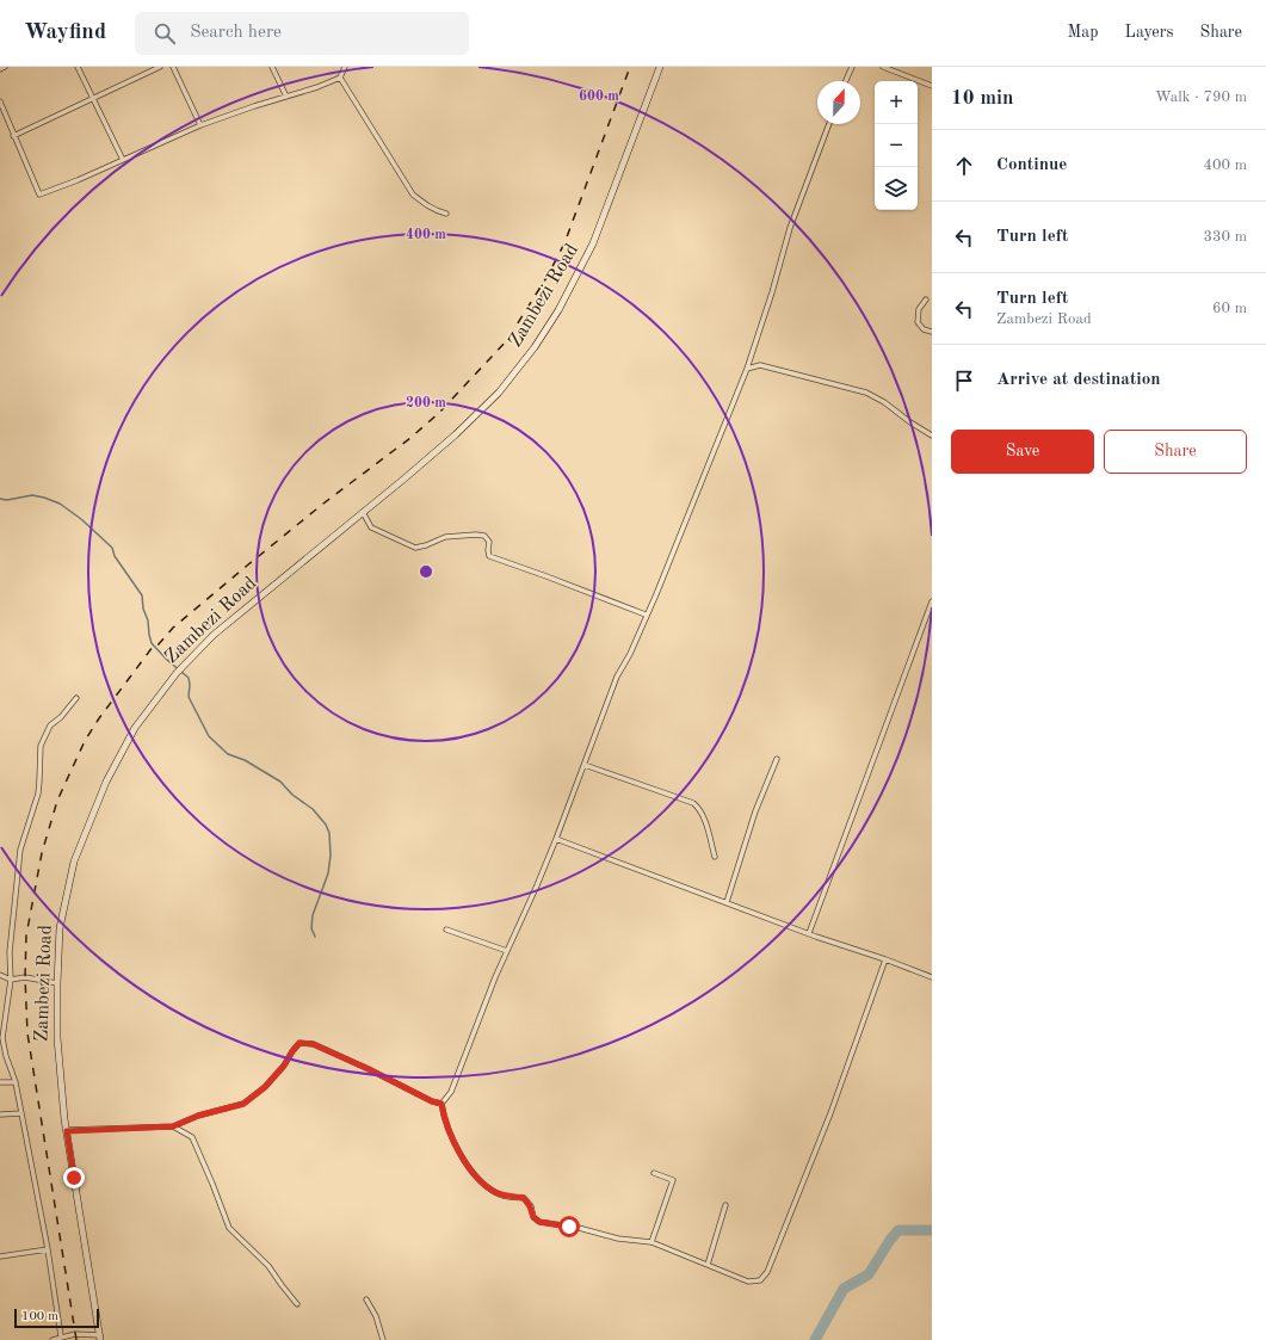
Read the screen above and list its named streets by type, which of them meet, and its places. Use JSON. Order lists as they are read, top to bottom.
{
  "streets": {
    "main road": ["Zambezi Road"]
  },
  "scale_bar": "100 m",
  "north": "top",
  "page": {
    "header": "Wayfind",
    "search": "Search here",
    "nav": ["Map", "Layers", "Share"],
    "heading": ["10 min", "Walk · 790 m"],
    "map_buttons": ["+", "−"],
    "list": [
      ["Continue", "400 m"],
      ["Turn left", "330 m"],
      ["Turn left", "Zambezi Road", "60 m"],
      "Arrive at destination"
    ],
    "buttons": ["Save", "Share"],
    "scale": "100 m"
  },
  "rings": ["600 m", "400 m", "200 m"]
}
